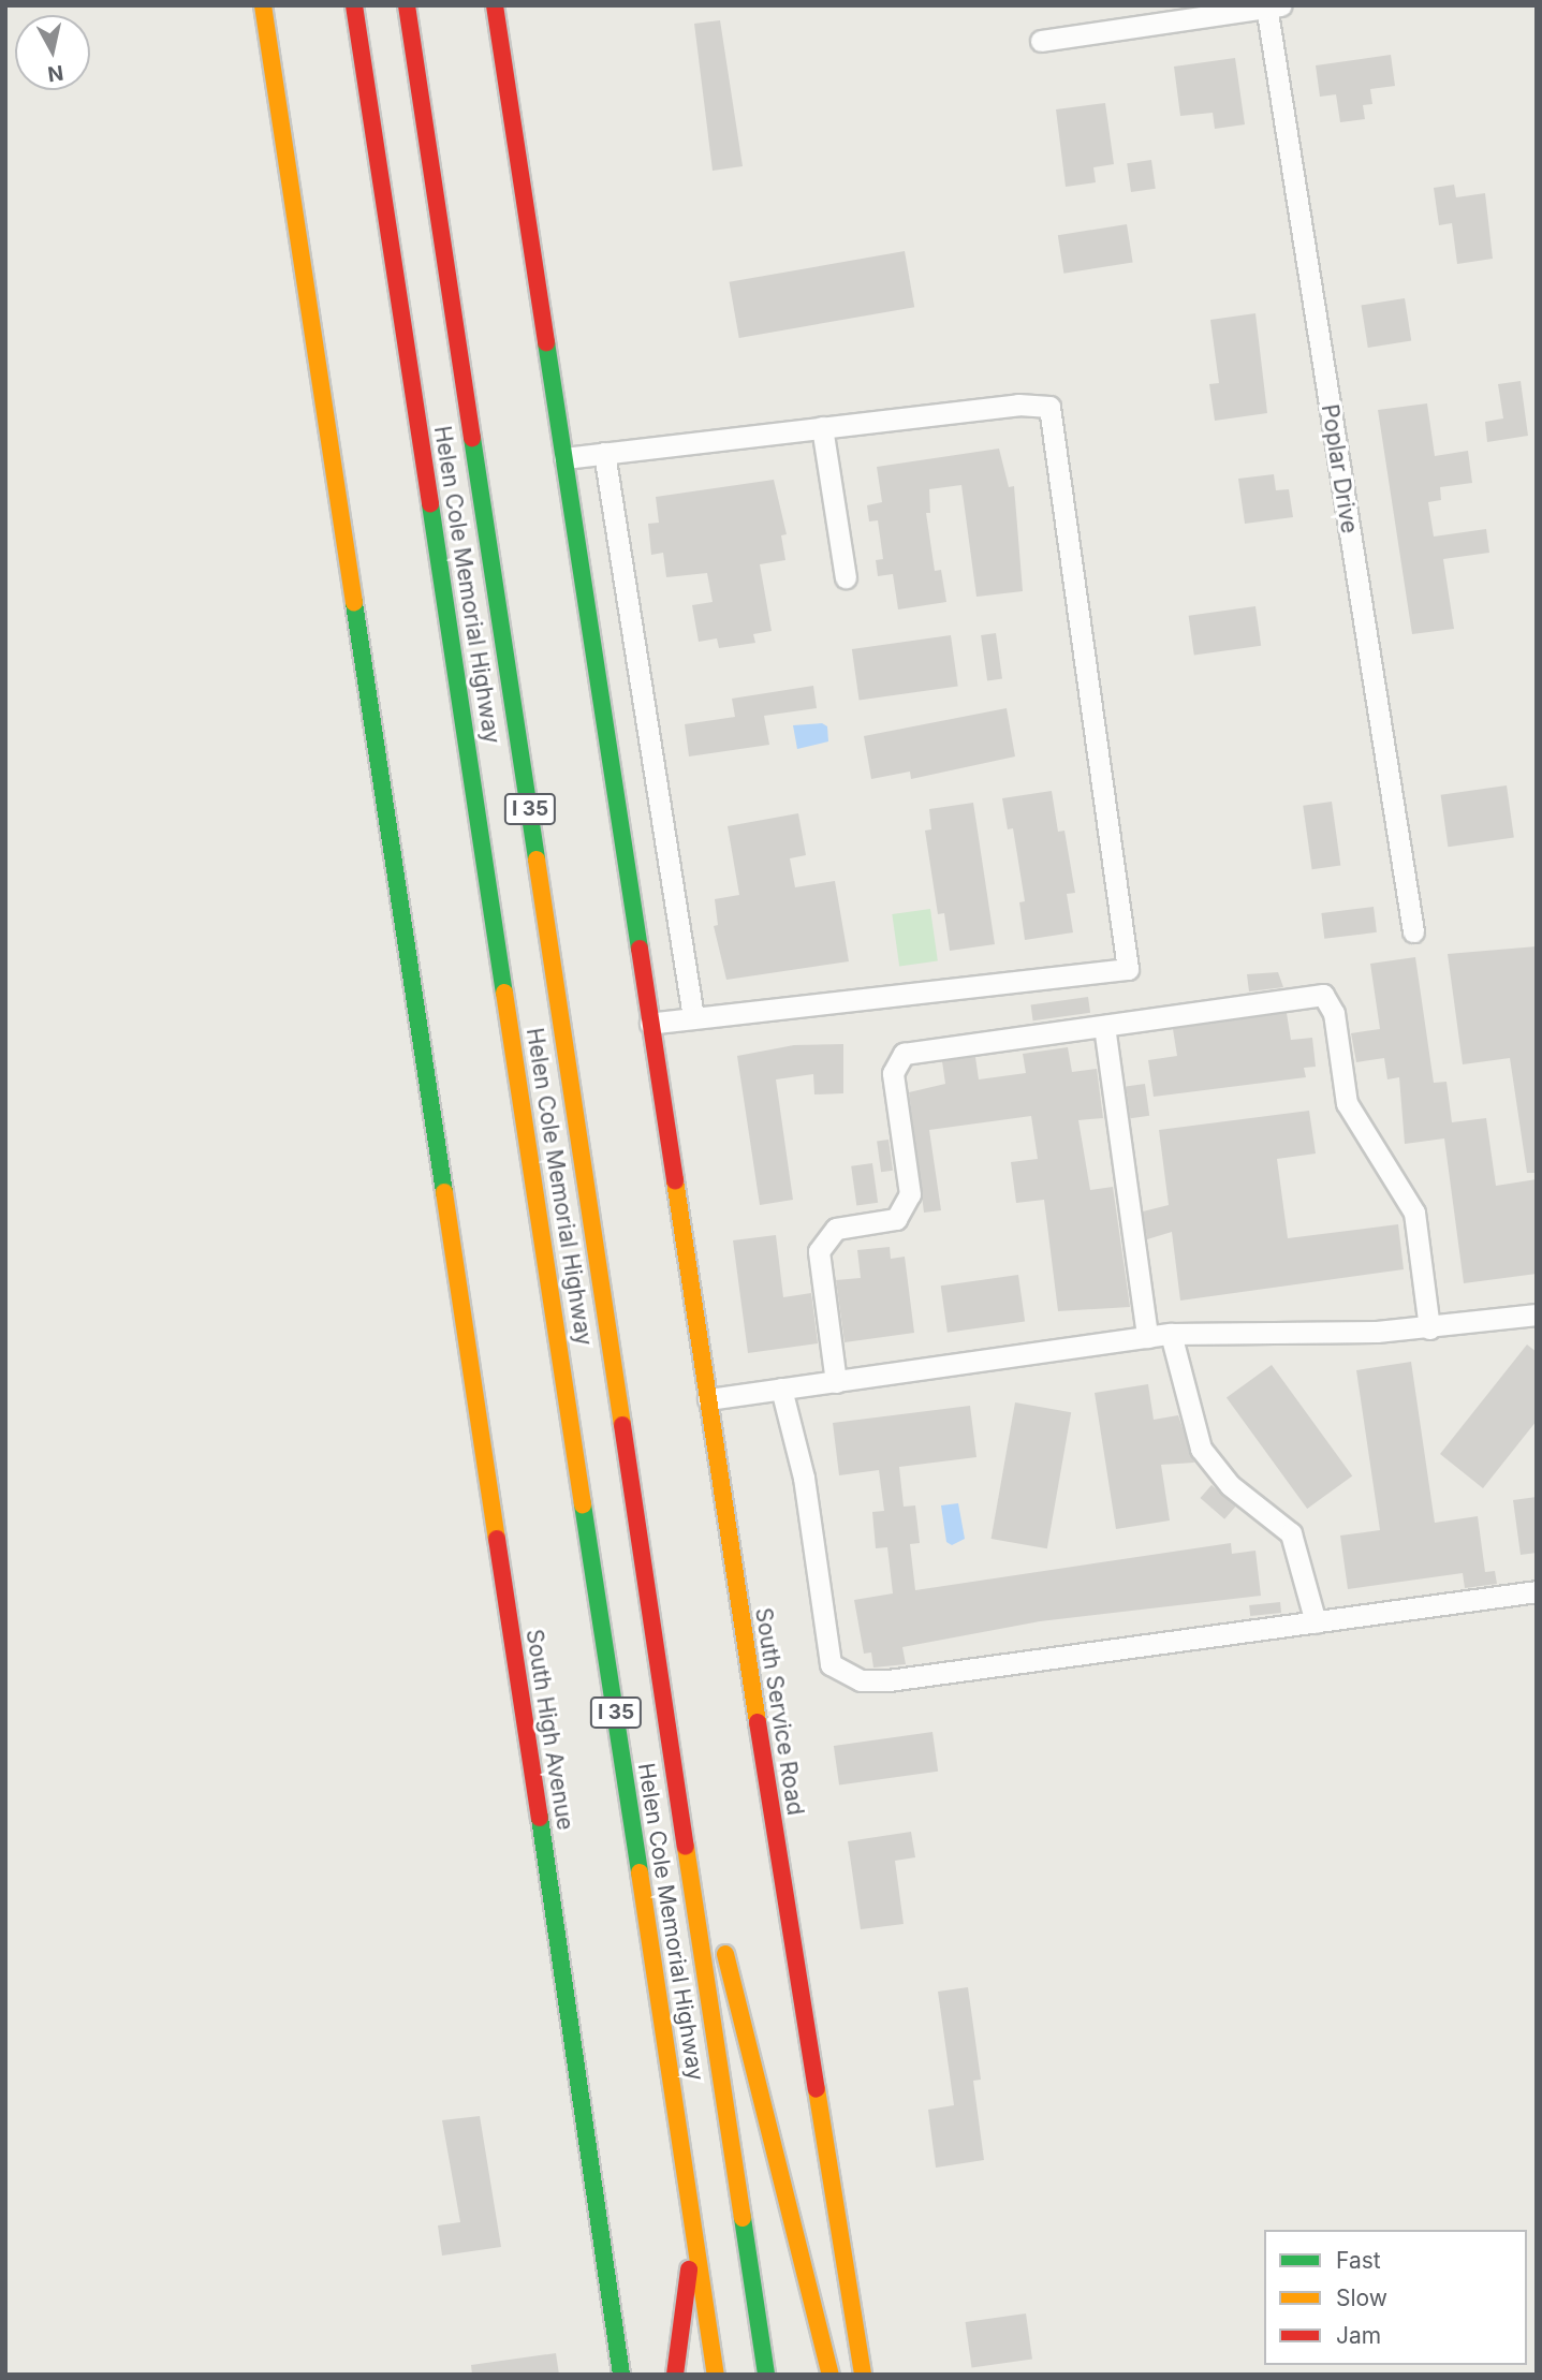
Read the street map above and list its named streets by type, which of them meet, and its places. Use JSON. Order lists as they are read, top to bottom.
{
  "streets": {
    "main road": [
      "Helen Cole Memorial Highway",
      "I 35",
      "South Service Road",
      "South High Avenue"
    ],
    "street": ["Poplar Drive"]
  },
  "legend": ["Fast", "Slow", "Jam"],
  "north": "bottom"
}
